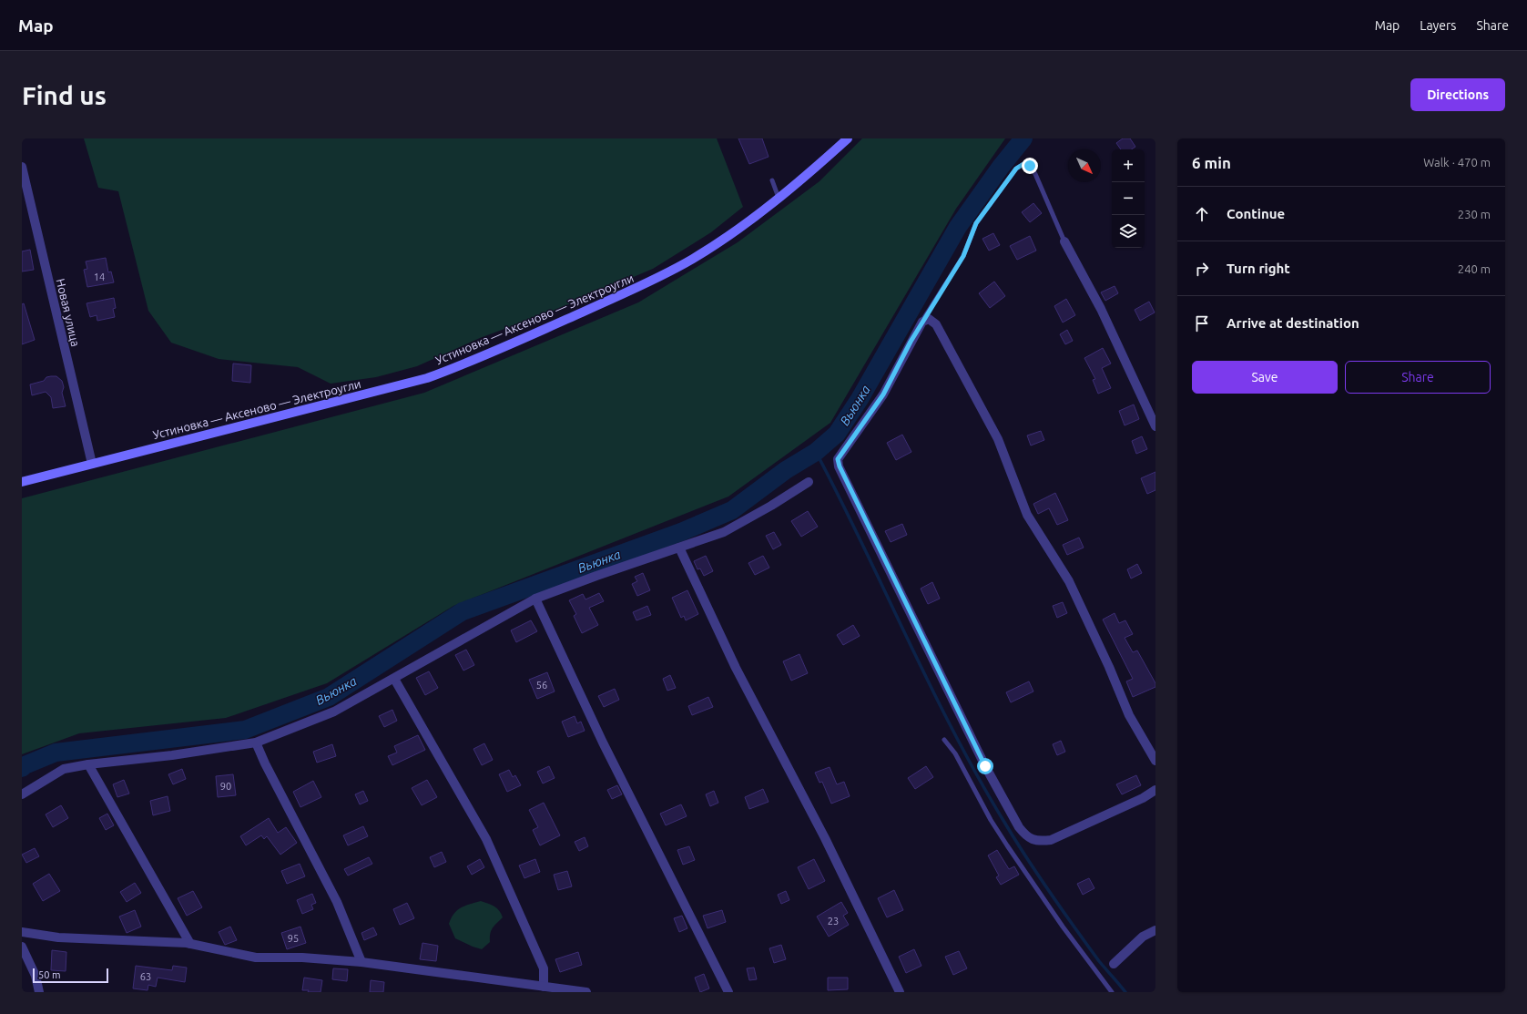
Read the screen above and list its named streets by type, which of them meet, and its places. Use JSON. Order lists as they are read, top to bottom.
{
  "streets": {
    "main road": ["Устиновка — Аксеново — Электроугли"],
    "street": ["Новая улица"]
  },
  "crossings": [
    ["Новая улица", "Устиновка — Аксеново — Электроугли"]
  ],
  "water": ["Вьюнка"],
  "house_numbers": [
    "14",
    "56",
    "90",
    "23",
    "95",
    "63"
  ],
  "scale_bar": "50 m",
  "north": "bottom right",
  "page": {
    "header": "Map",
    "nav": ["Map", "Layers", "Share"],
    "buttons": [
      "Directions",
      ["Save", "Share"]
    ],
    "title": "Find us",
    "heading": ["6 min", "Walk · 470 m"],
    "map_buttons": ["+", "−"],
    "list": [
      ["Continue", "230 m"],
      ["Turn right", "240 m"],
      "Arrive at destination"
    ],
    "scale": "50 m"
  }
}
